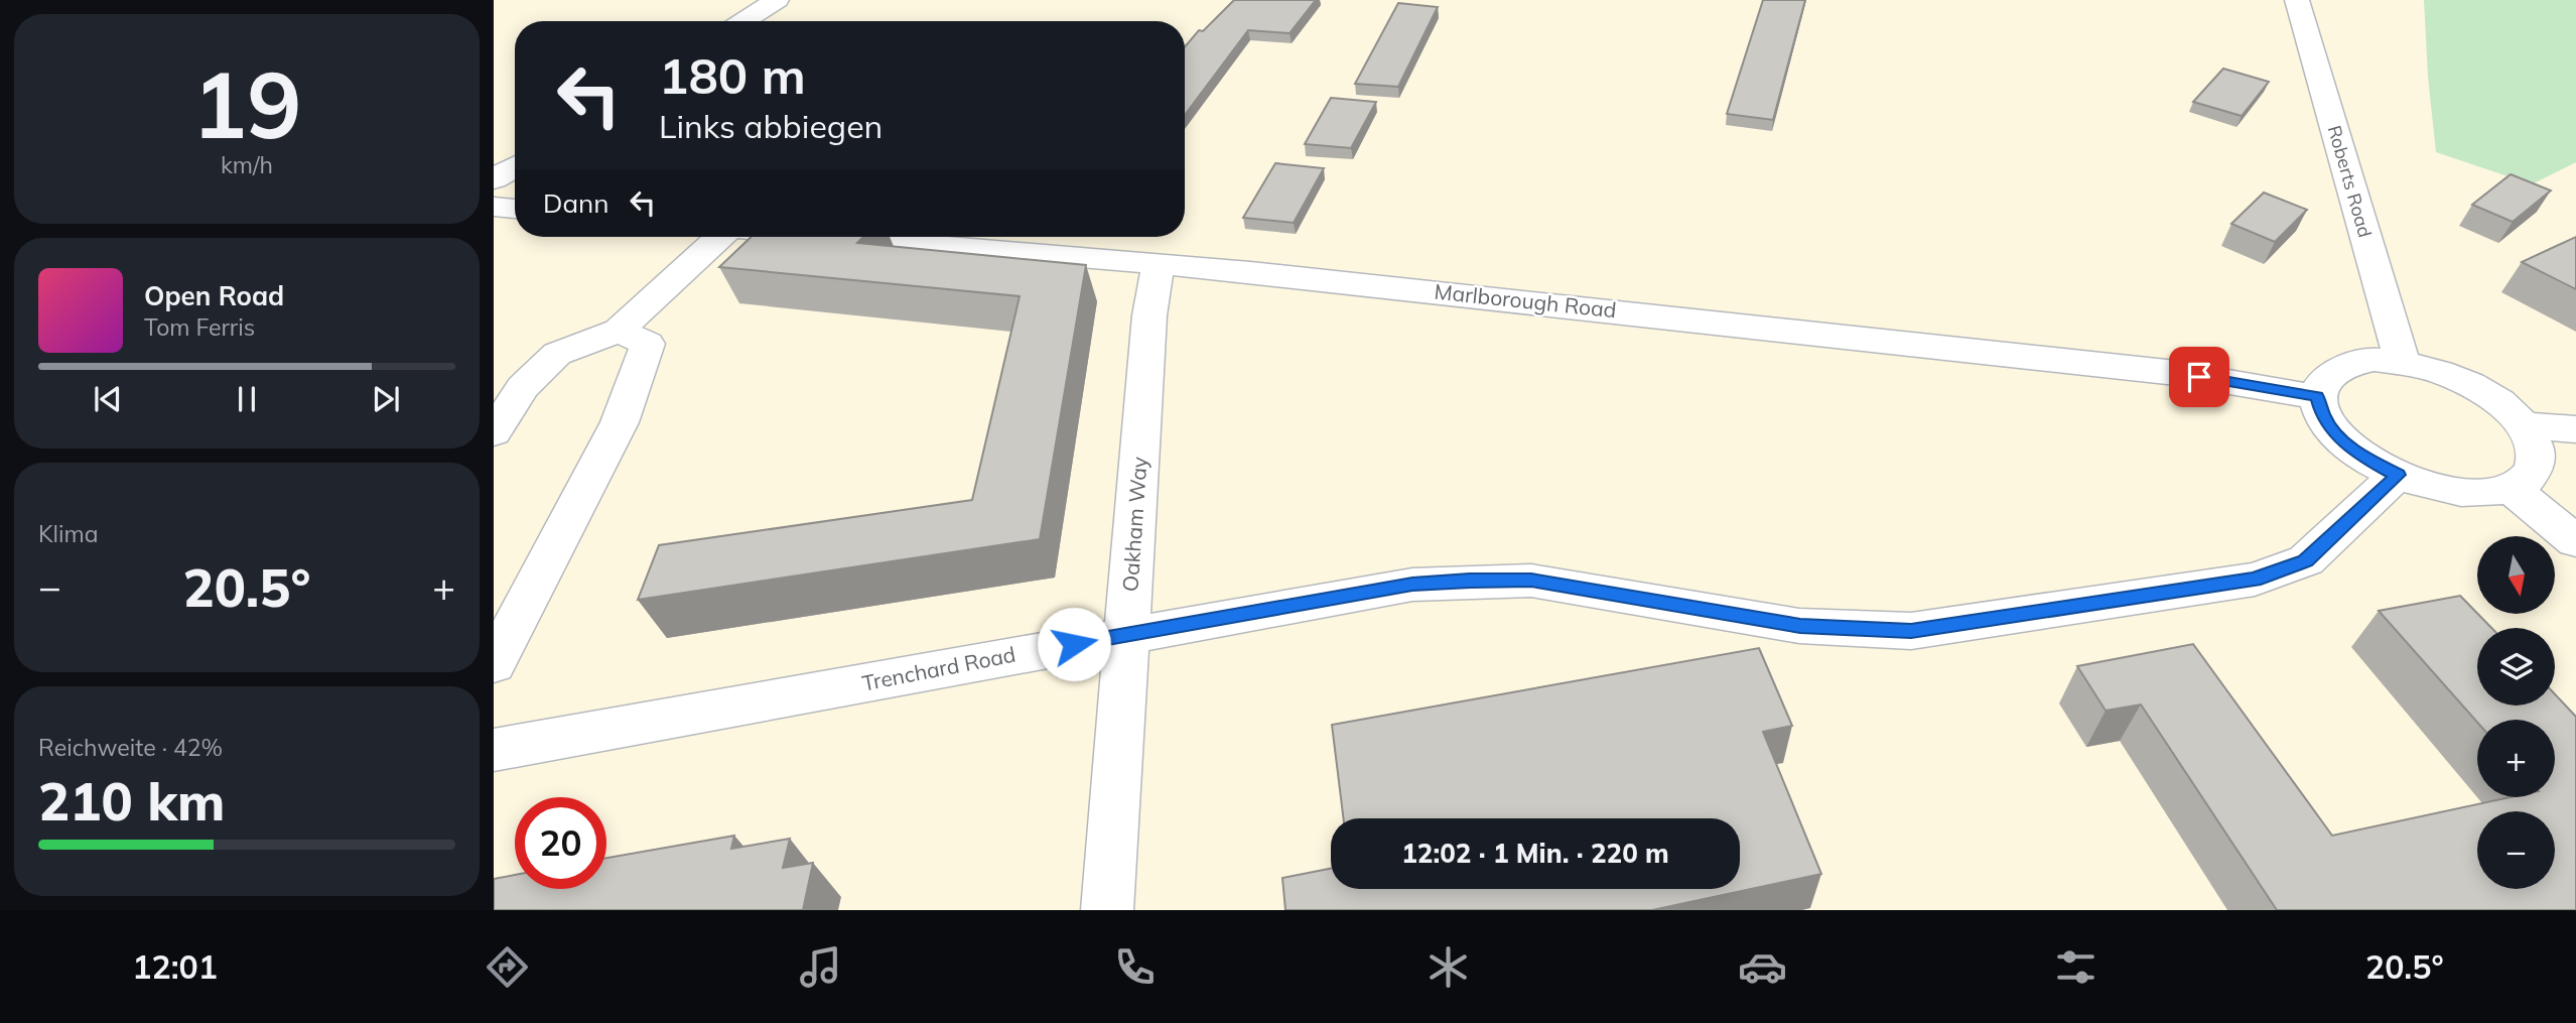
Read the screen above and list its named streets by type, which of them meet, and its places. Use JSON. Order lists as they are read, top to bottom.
{
  "streets": {
    "lane": [
      "Roberts Road",
      "Marlborough Road",
      "Oakham Way",
      "Trenchard Road"
    ]
  },
  "crossings": [
    ["Marlborough Road", "Oakham Way"],
    ["Oakham Way", "Trenchard Road"]
  ],
  "north": "bottom",
  "page": {
    "tile": [
      ["19", "km/h"],
      "Klima",
      ["Reichweite · 42%", "210 km"]
    ],
    "turn": ["180 m", "Links abbiegen"],
    "then": "Dann",
    "song": ["Open Road", "Tom Ferris"],
    "map_buttons": ["+", "−"],
    "heat": ["−", "20.5°", "+"],
    "limit": "20",
    "trip": "12:02 · 1 Min. · 220 m",
    "tabs": ["12:01", "20.5°"]
  }
}
